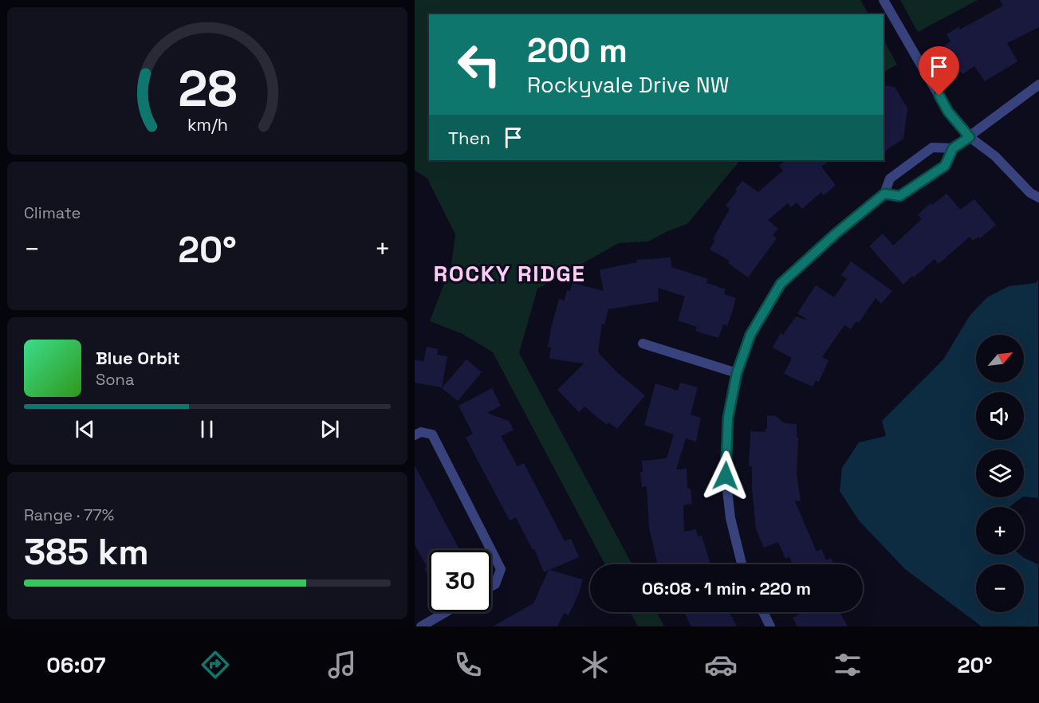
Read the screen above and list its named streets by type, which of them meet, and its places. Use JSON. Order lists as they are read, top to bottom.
{
  "districts": ["ROCKY RIDGE"],
  "north": "top right",
  "page": {
    "turn": ["200 m", "Rockyvale Drive NW"],
    "then": "Then",
    "tile": [
      "Climate",
      ["Range · 77%", "385 km"]
    ],
    "heat": ["−", "20°", "+"],
    "map_buttons": ["+", "−"],
    "song": ["Blue Orbit", "Sona"],
    "limit": "30",
    "trip": "06:08 · 1 min · 220 m",
    "tabs": ["06:07", "20°"],
    "gauge": ["28", "km/h"]
  }
}
